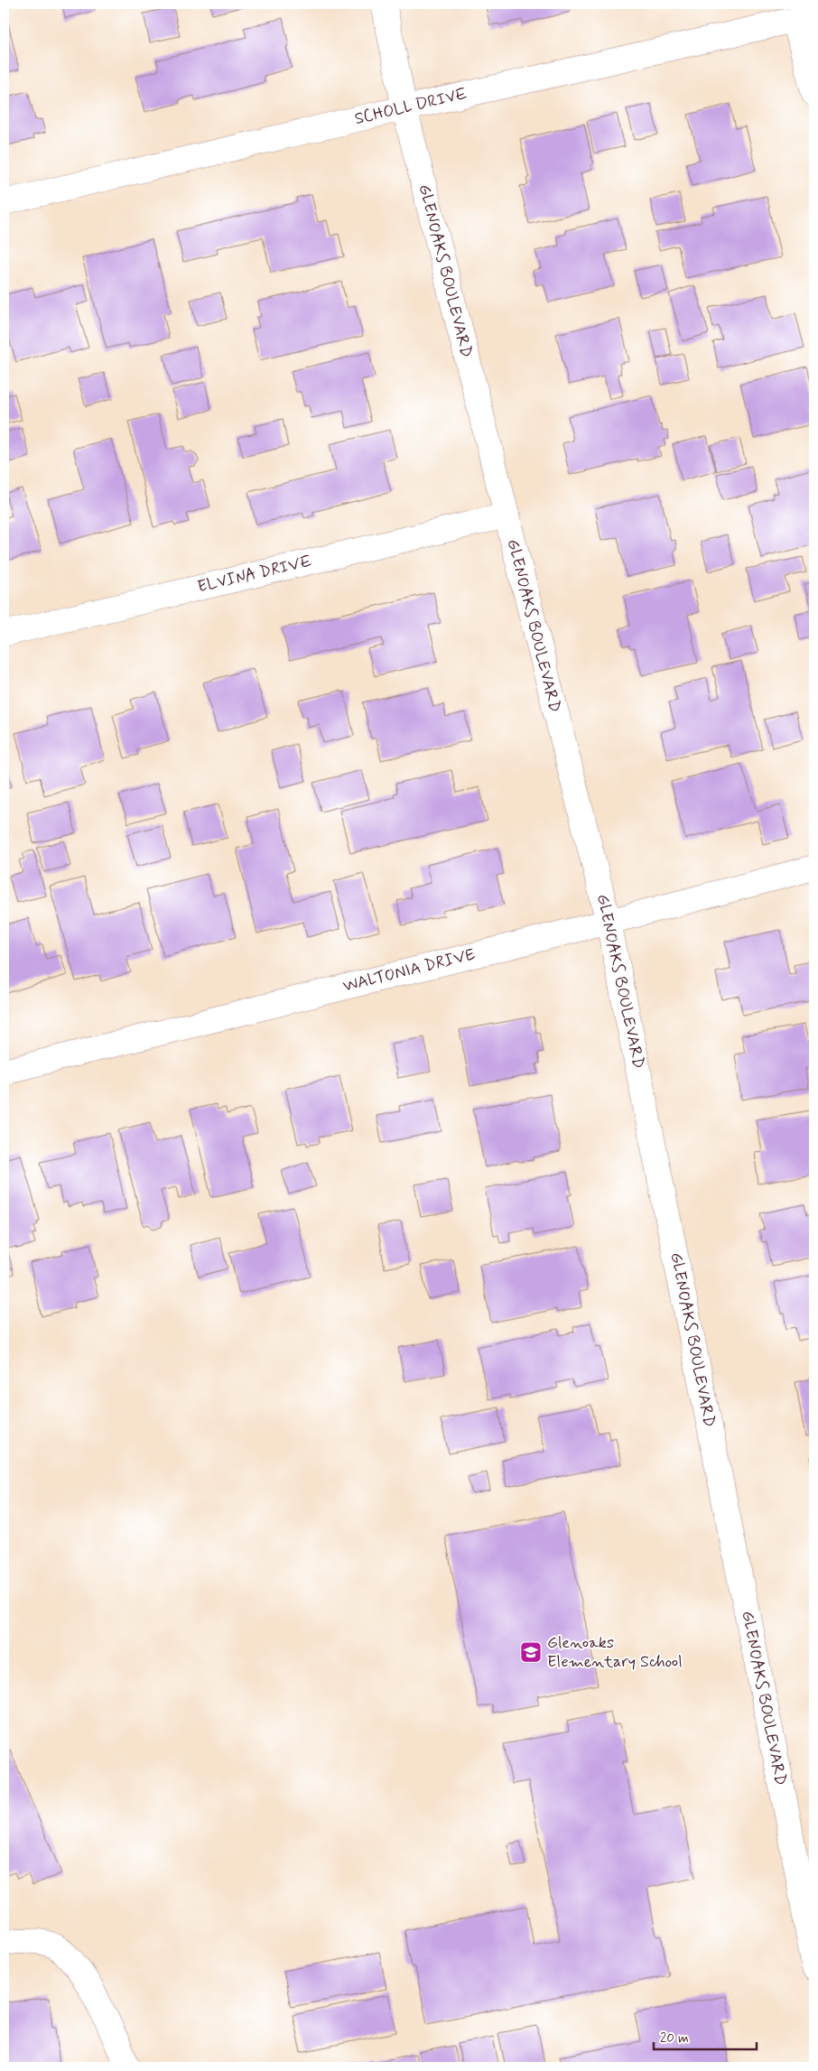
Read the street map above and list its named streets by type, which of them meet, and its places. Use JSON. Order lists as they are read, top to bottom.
{
  "streets": {
    "street": [
      "SCHOLL DRIVE",
      "GLENOAKS BOULEVARD",
      "ELVINA DRIVE",
      "WALTONIA DRIVE"
    ]
  },
  "crossings": [
    ["SCHOLL DRIVE", "GLENOAKS BOULEVARD"],
    ["GLENOAKS BOULEVARD", "ELVINA DRIVE"],
    ["GLENOAKS BOULEVARD", "WALTONIA DRIVE"]
  ],
  "places": {
    "school or university": ["Glenoaks Elementary School"]
  },
  "scale_bar": "20 m"
}
